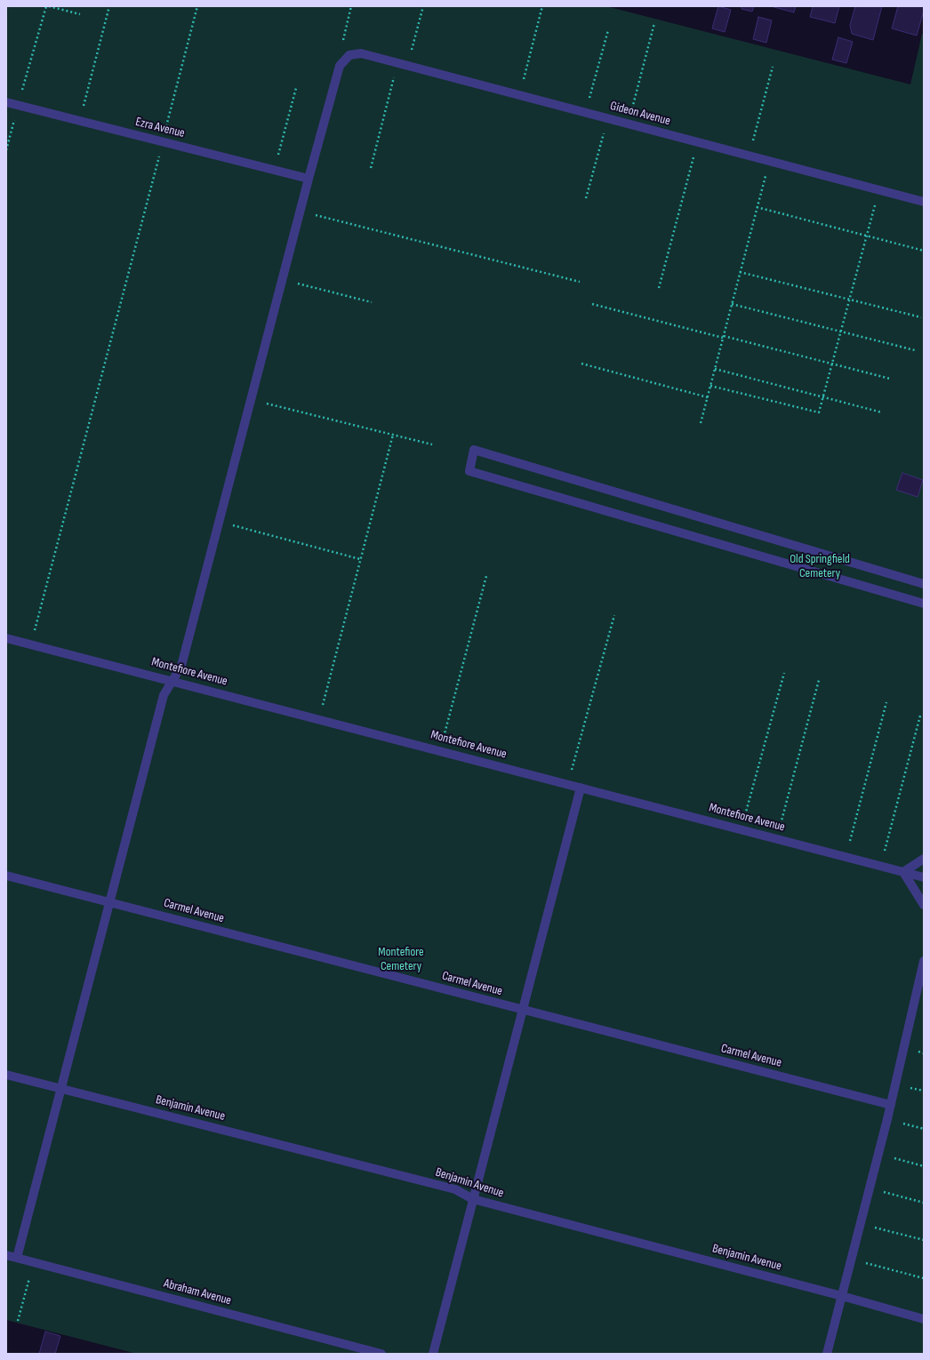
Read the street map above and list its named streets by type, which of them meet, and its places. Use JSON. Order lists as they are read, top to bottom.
{
  "streets": {
    "lane": [
      "Gideon Avenue",
      "Ezra Avenue",
      "Montefiore Avenue",
      "Carmel Avenue",
      "Benjamin Avenue",
      "Abraham Avenue"
    ]
  },
  "parks": ["Old Springfield Cemetery", "Montefiore Cemetery"]
}
